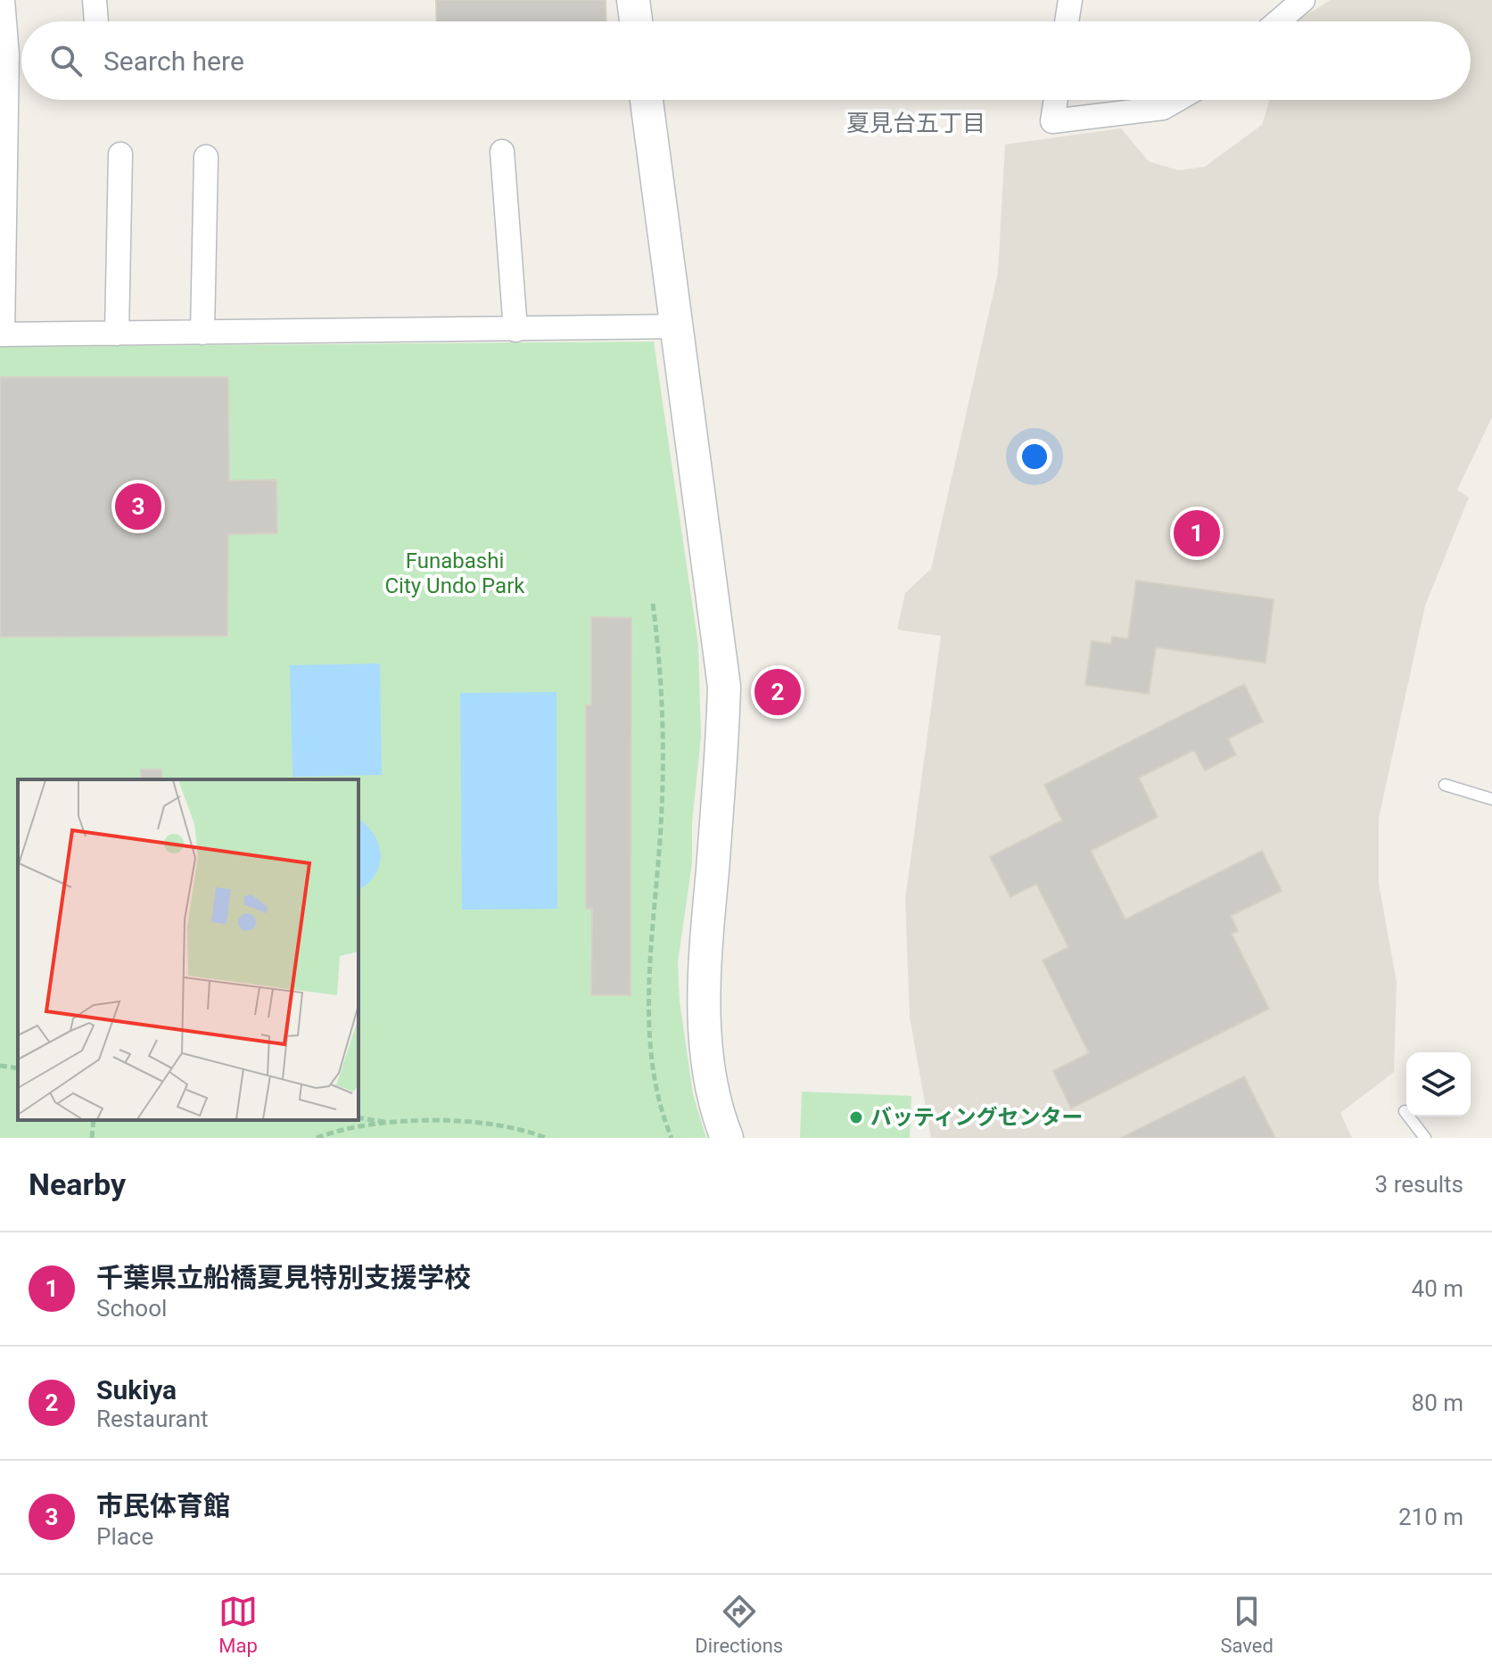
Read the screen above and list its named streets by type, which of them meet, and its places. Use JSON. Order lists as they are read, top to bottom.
{
  "districts": ["夏見台五丁目"],
  "parks": ["Funabashi City Undo Park"],
  "places": ["バッティングセンター"],
  "page": {
    "search": "Search here",
    "pins": ["3", "1", "2"],
    "heading": ["Nearby", "3 results"],
    "list": [
      {
        "mark": "1",
        "name": "千葉県立船橋夏見特別支援学校",
        "note": "School",
        "value": "40 m"
      },
      {
        "mark": "2",
        "name": "Sukiya",
        "note": "Restaurant",
        "value": "80 m"
      },
      {
        "mark": "3",
        "name": "市民体育館",
        "note": "Place",
        "value": "210 m"
      }
    ],
    "nav": ["Map", "Directions", "Saved"]
  }
}
